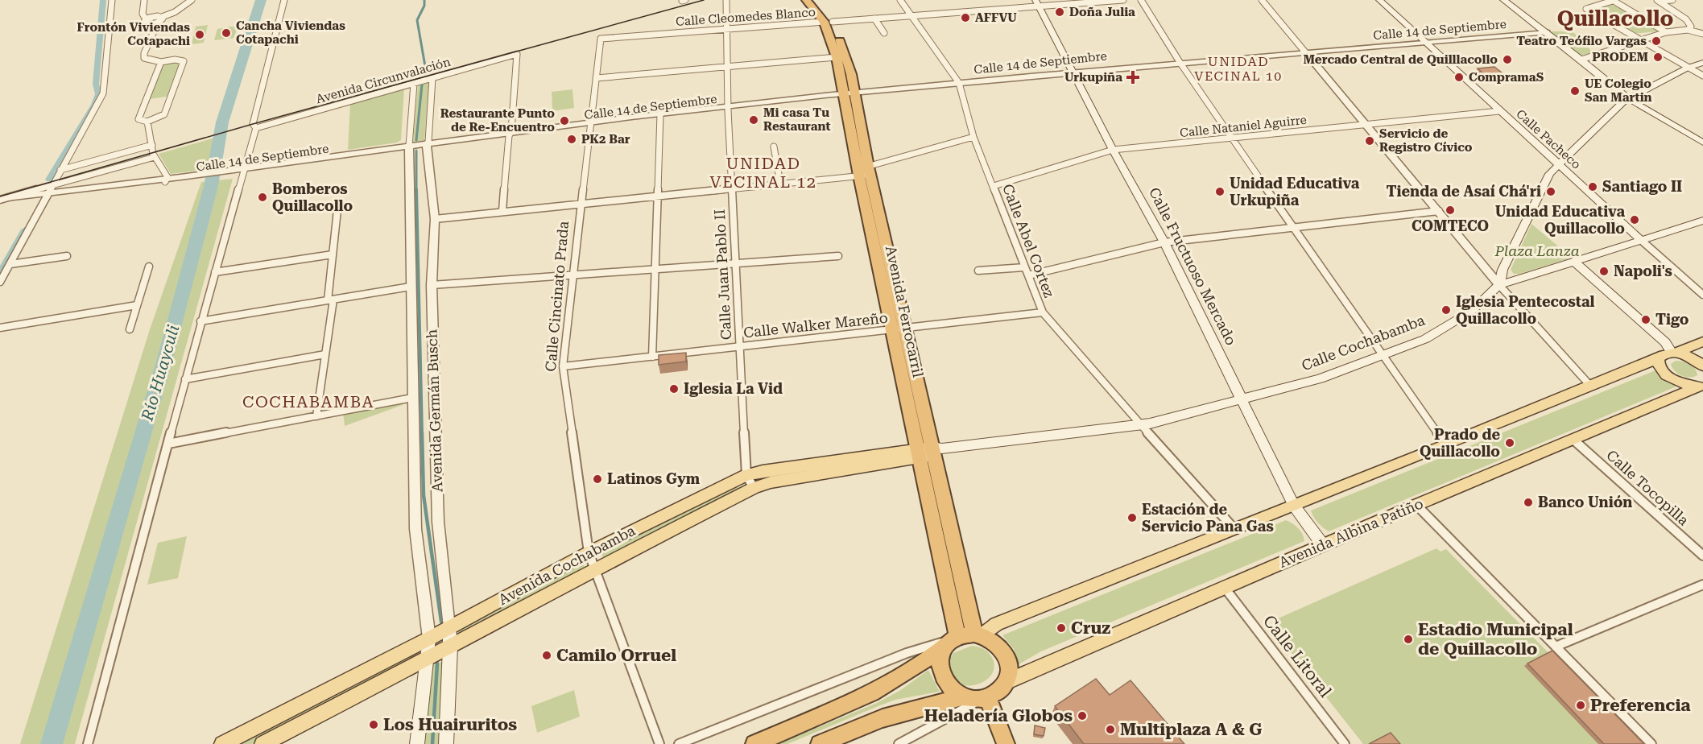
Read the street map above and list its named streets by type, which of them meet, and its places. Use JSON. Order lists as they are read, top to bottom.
{
  "streets": {
    "highway": ["Avenida Ferrocarril"],
    "main road": [
      "Calle Pacheco",
      "Calle Fructuoso Mercado",
      "Calle Cochabamba",
      "Avenida Germán Busch",
      "Avenida Albina Patiño",
      "Avenida Cochabamba"
    ],
    "street": [
      "Calle Cleomedes Blanco",
      "Calle 14 de Septiembre",
      "Avenida Circunvalación",
      "Calle Nataniel Aguirre",
      "Calle Abel Cortez",
      "Calle Juan Pablo II",
      "Calle Cincinato Prada",
      "Calle Walker Mareño",
      "Calle Tocopilla",
      "Calle Litoral"
    ]
  },
  "crossings": [
    ["Calle Cleomedes Blanco", "Calle Abel Cortez"],
    ["Calle Cleomedes Blanco", "Calle Fructuoso Mercado"],
    ["Calle Cleomedes Blanco", "Calle Juan Pablo II"],
    ["Calle Cleomedes Blanco", "Calle Cincinato Prada"],
    ["Calle Cleomedes Blanco", "Avenida Ferrocarril"],
    ["Calle 14 de Septiembre", "Avenida Circunvalación"],
    ["Calle 14 de Septiembre", "Calle Pacheco"],
    ["Calle 14 de Septiembre", "Calle Abel Cortez"],
    ["Calle 14 de Septiembre", "Calle Fructuoso Mercado"],
    ["Calle 14 de Septiembre", "Calle Juan Pablo II"],
    ["Calle 14 de Septiembre", "Calle Cincinato Prada"],
    ["Calle 14 de Septiembre", "Avenida Ferrocarril"],
    ["Calle 14 de Septiembre", "Avenida Germán Busch"],
    ["Avenida Circunvalación", "Avenida Germán Busch"],
    ["Calle Nataniel Aguirre", "Calle Pacheco"],
    ["Calle Nataniel Aguirre", "Calle Abel Cortez"],
    ["Calle Nataniel Aguirre", "Calle Fructuoso Mercado"],
    ["Calle Pacheco", "Calle Cochabamba"],
    ["Calle Abel Cortez", "Calle Walker Mareño"],
    ["Calle Abel Cortez", "Calle Cochabamba"],
    ["Calle Fructuoso Mercado", "Calle Cochabamba"],
    ["Calle Fructuoso Mercado", "Avenida Albina Patiño"],
    ["Calle Juan Pablo II", "Calle Walker Mareño"],
    ["Calle Juan Pablo II", "Avenida Cochabamba"],
    ["Calle Cincinato Prada", "Calle Walker Mareño"],
    ["Calle Cincinato Prada", "Avenida Cochabamba"],
    ["Avenida Ferrocarril", "Calle Walker Mareño"],
    ["Avenida Ferrocarril", "Calle Cochabamba"],
    ["Avenida Ferrocarril", "Avenida Albina Patiño"],
    ["Avenida Ferrocarril", "Avenida Cochabamba"],
    ["Calle Cochabamba", "Avenida Cochabamba"],
    ["Avenida Germán Busch", "Avenida Cochabamba"],
    ["Calle Tocopilla", "Avenida Albina Patiño"],
    ["Avenida Albina Patiño", "Calle Litoral"]
  ],
  "districts": [
    "Quillacollo",
    "UNIDAD VECINAL 10",
    "UNIDAD VECINAL 12",
    "COCHABAMBA"
  ],
  "water": ["Río Huayculi"],
  "parks": ["Plaza Lanza"],
  "places": {
    "other": [
      "Doña Julia",
      "AFFVU",
      "Cancha Viviendas Cotapachi",
      "Frontón Viviendas Cotapachi",
      "Teatro Teófilo Vargas",
      "PRODEM",
      "Mercado Central de Quilllacollo",
      "CompramaS",
      "UE Colegio San Martin",
      "Mi casa Tu Restaurant",
      "Restaurante Punto de Re-Encuentro",
      "PK2 Bar",
      "Servicio de Registro Cívico",
      "Santiago II",
      "Unidad Educativa Urkupiña",
      "Tienda de Asaí Chá'ri",
      "Bomberos Quillacollo",
      "COMTECO",
      "Unidad Educativa Quillacollo",
      "Napoli's",
      "Iglesia Pentecostal Quillacollo",
      "Tigo",
      "Iglesia La Vid",
      "Prado de Quillacollo",
      "Latinos Gym",
      "Banco Unión",
      "Estación de Servicio Pana Gas",
      "Cruz",
      "Estadio Municipal de Quillacollo",
      "Camilo Orruel",
      "Preferencia",
      "Heladería Globos",
      "Los Huairuritos",
      "Multiplaza A & G"
    ],
    "health": ["Urkupiña"]
  }
}
